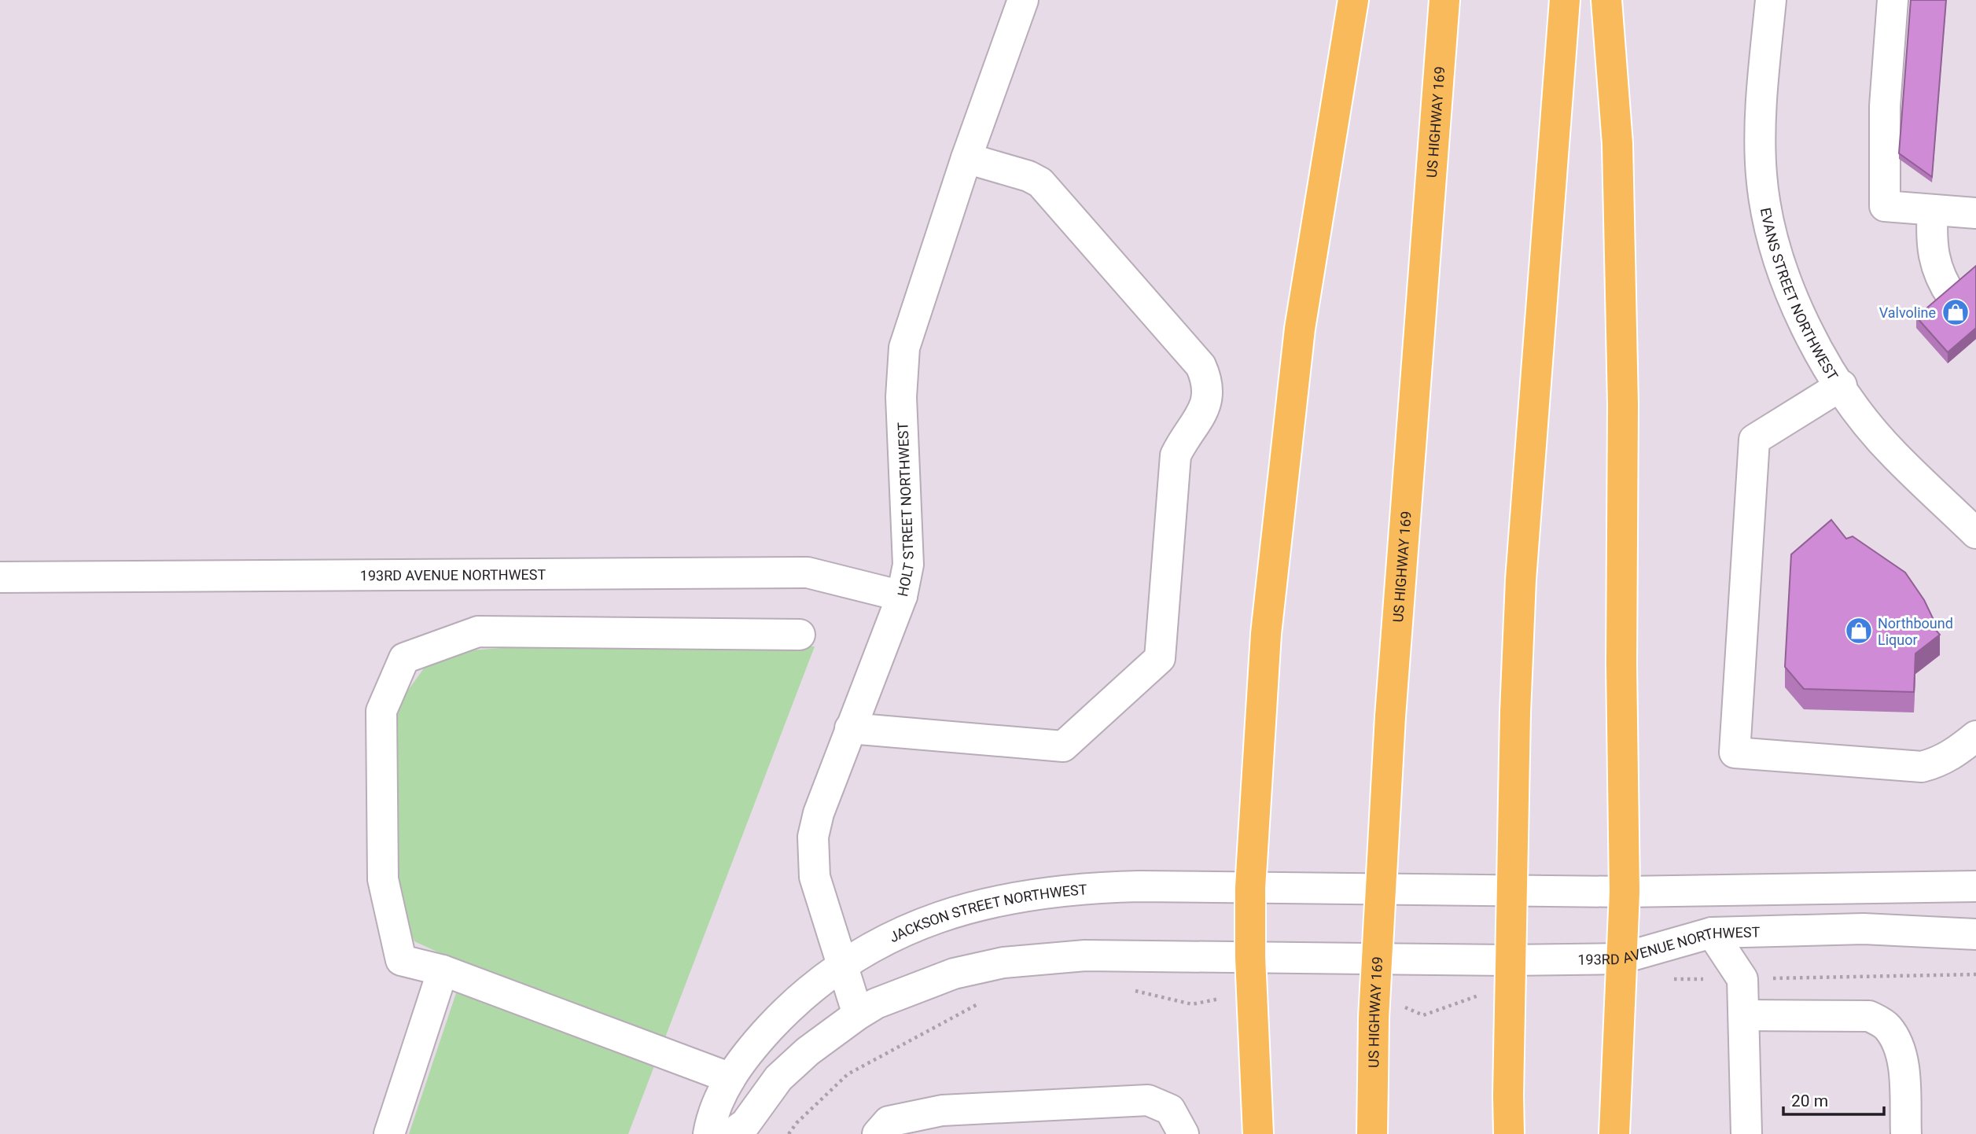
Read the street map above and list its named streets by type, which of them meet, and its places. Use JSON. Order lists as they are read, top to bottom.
{
  "streets": {
    "highway": ["US HIGHWAY 169"],
    "street": [
      "EVANS STREET NORTHWEST",
      "HOLT STREET NORTHWEST",
      "193RD AVENUE NORTHWEST",
      "JACKSON STREET NORTHWEST"
    ]
  },
  "crossings": [
    ["HOLT STREET NORTHWEST", "193RD AVENUE NORTHWEST"],
    ["HOLT STREET NORTHWEST", "JACKSON STREET NORTHWEST"]
  ],
  "places": {
    "shop": ["Valvoline", "Northbound Liquor"]
  },
  "scale_bar": "20 m"
}
